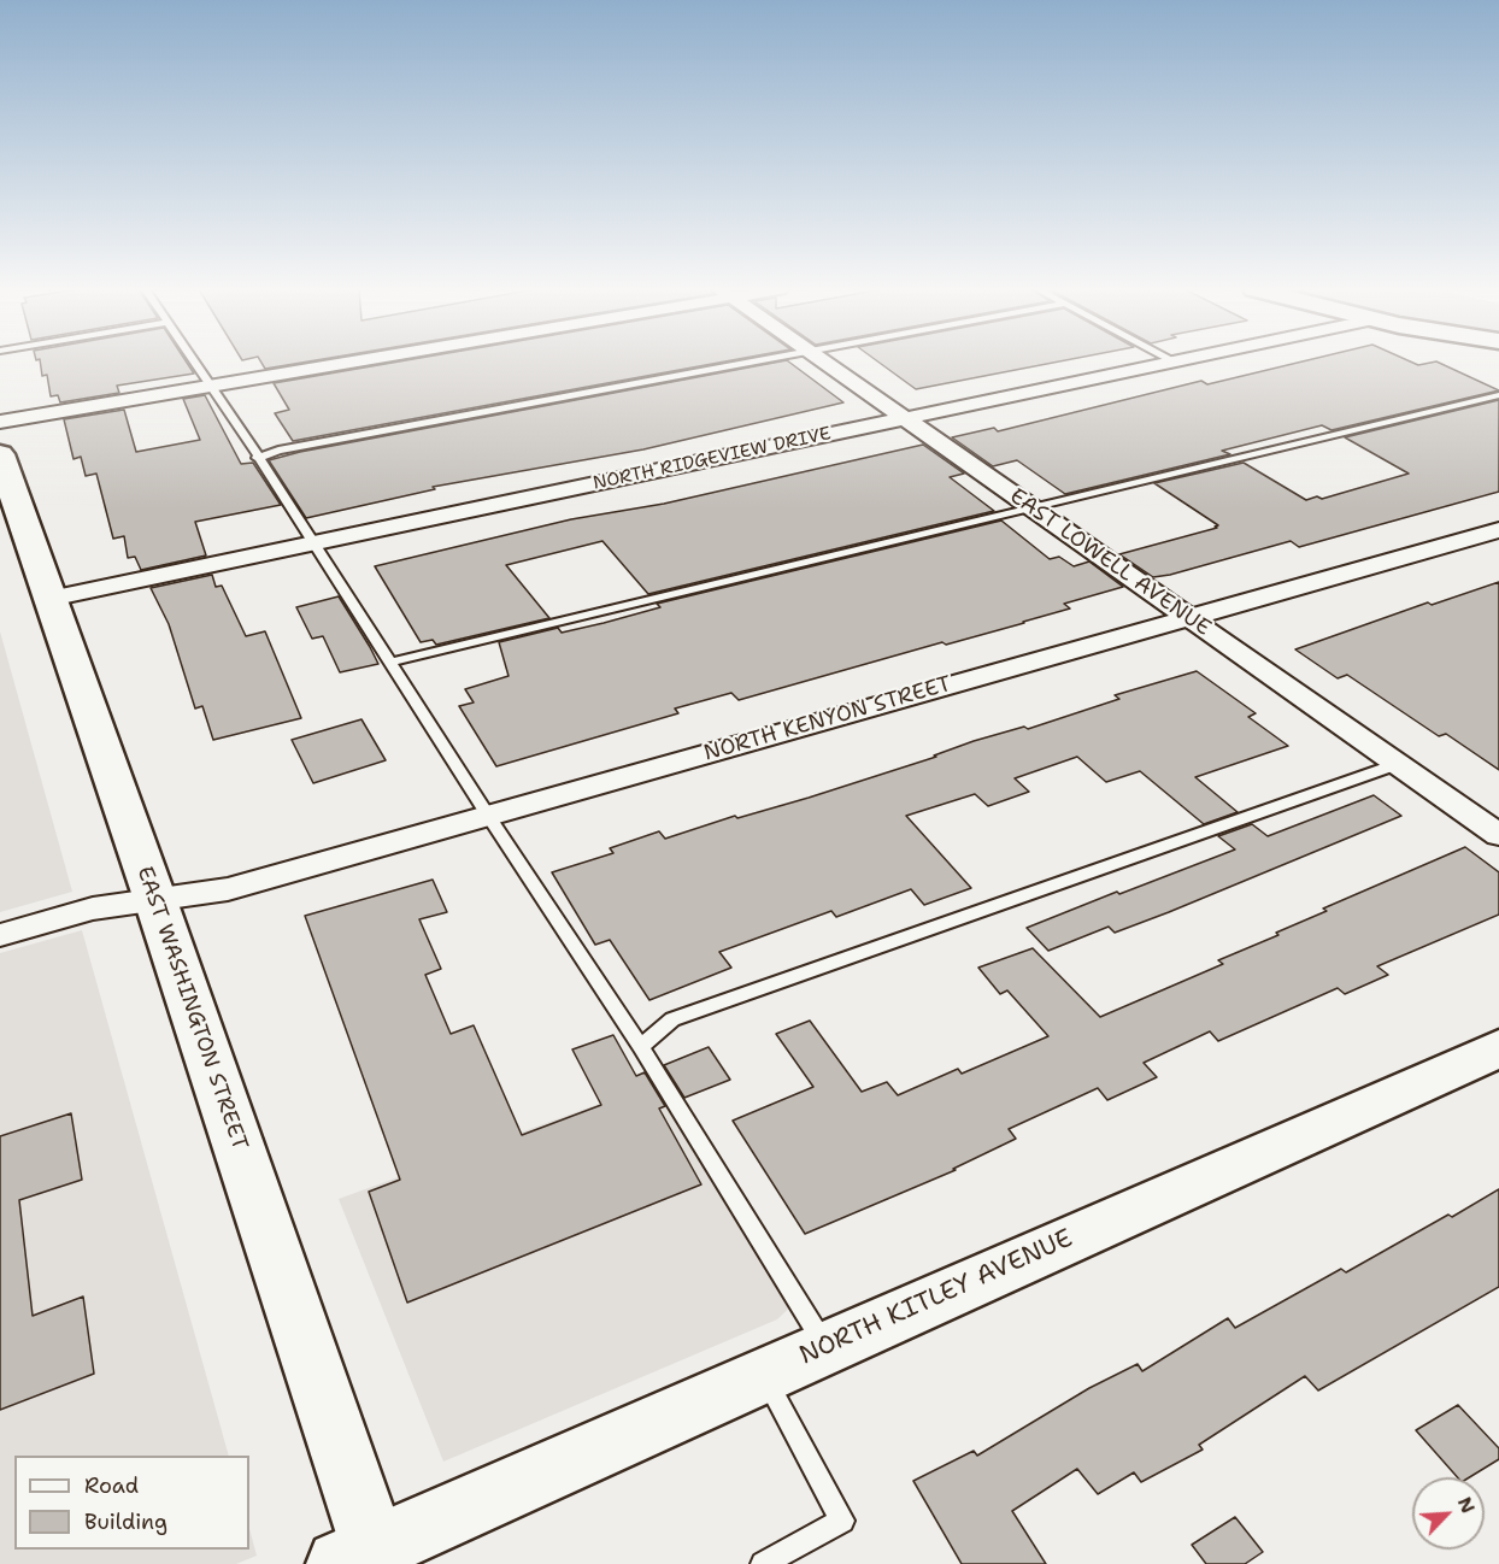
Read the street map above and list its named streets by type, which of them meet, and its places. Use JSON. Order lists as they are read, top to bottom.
{
  "streets": {
    "main road": ["EAST WASHINGTON STREET", "NORTH KITLEY AVENUE"],
    "street": ["NORTH RIDGEVIEW DRIVE", "EAST LOWELL AVENUE", "NORTH KENYON STREET"]
  },
  "crossings": [
    ["NORTH RIDGEVIEW DRIVE", "EAST LOWELL AVENUE"],
    ["NORTH RIDGEVIEW DRIVE", "EAST WASHINGTON STREET"],
    ["EAST LOWELL AVENUE", "NORTH KENYON STREET"],
    ["NORTH KENYON STREET", "EAST WASHINGTON STREET"],
    ["EAST WASHINGTON STREET", "NORTH KITLEY AVENUE"]
  ],
  "legend": ["Road", "Building"],
  "north": "top right"
}
